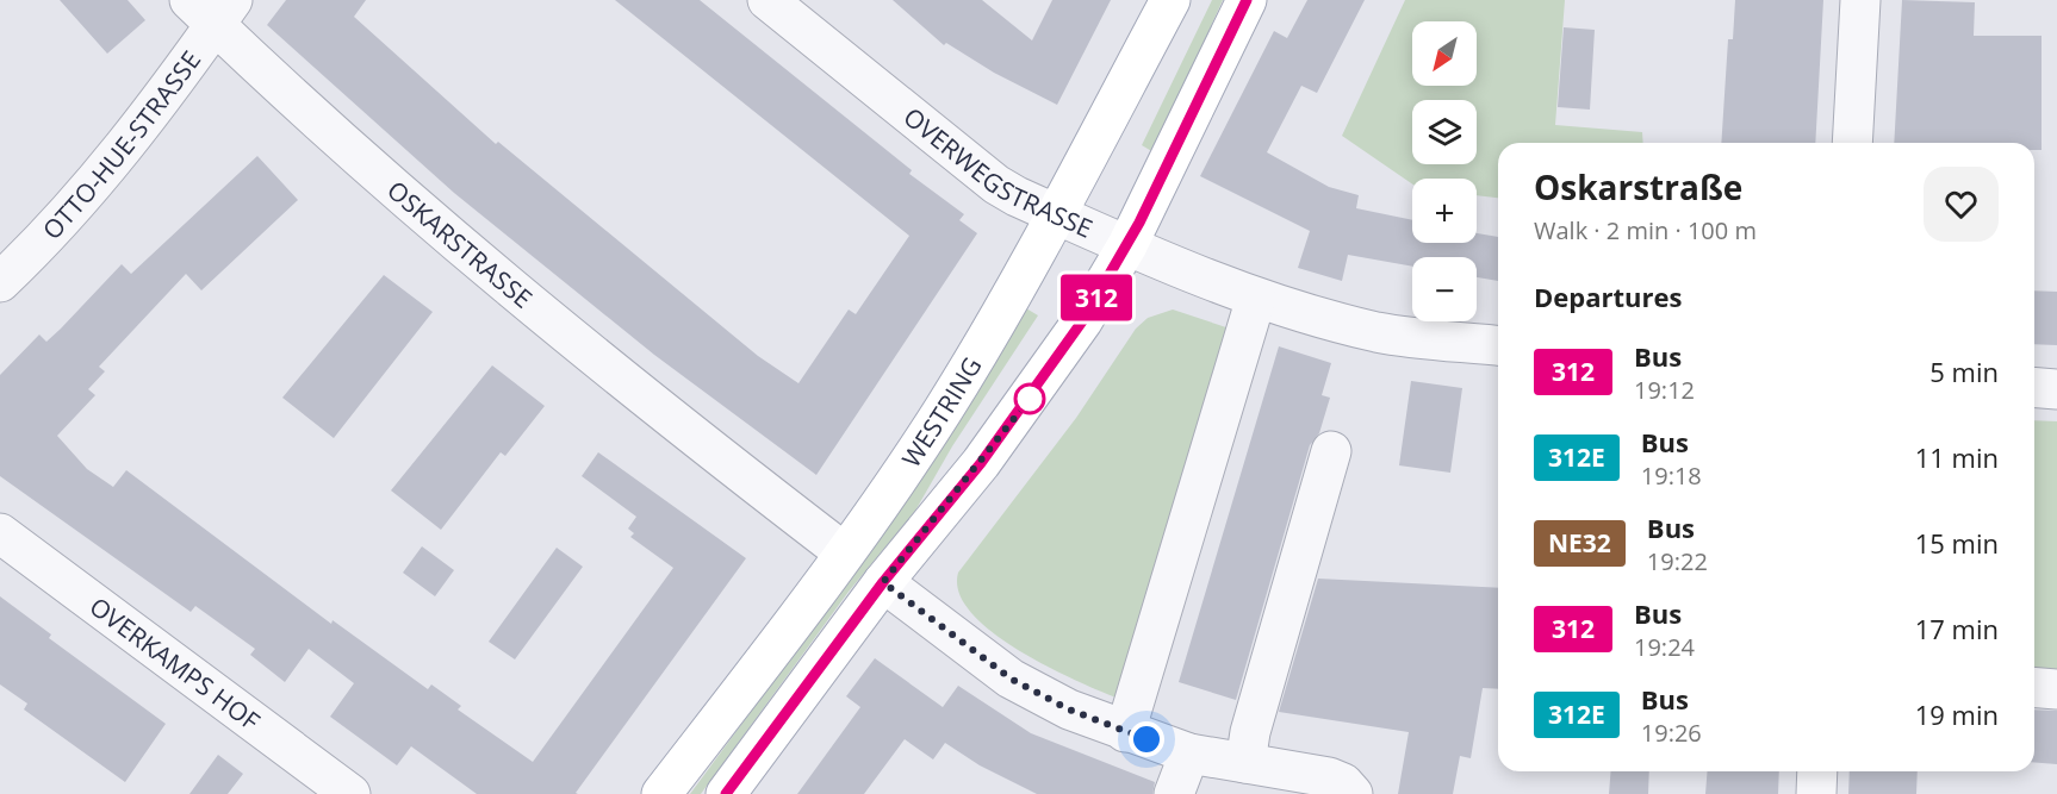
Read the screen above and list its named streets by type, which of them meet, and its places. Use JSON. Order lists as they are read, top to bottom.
{
  "streets": {
    "main road": ["WESTRING"],
    "street": [
      "OTTO-HUE-STRASSE",
      "OVERWEGSTRASSE",
      "OSKARSTRASSE",
      "OVERKAMPS HOF"
    ]
  },
  "crossings": [
    ["OTTO-HUE-STRASSE", "OSKARSTRASSE"],
    ["OVERWEGSTRASSE", "WESTRING"],
    ["OSKARSTRASSE", "WESTRING"]
  ],
  "lines": ["bus line 312"],
  "north": "bottom left",
  "page": {
    "on_map": "312",
    "map_buttons": ["+", "−"],
    "heading": [
      ["Oskarstraße", "Walk · 2 min · 100 m"],
      "Departures"
    ],
    "list": [
      {
        "mark": "312",
        "name": "Bus",
        "note": "19:12",
        "value": "5 min"
      },
      {
        "mark": "312E",
        "name": "Bus",
        "note": "19:18",
        "value": "11 min"
      },
      {
        "mark": "NE32",
        "name": "Bus",
        "note": "19:22",
        "value": "15 min"
      },
      {
        "mark": "312",
        "name": "Bus",
        "note": "19:24",
        "value": "17 min"
      },
      {
        "mark": "312E",
        "name": "Bus",
        "note": "19:26",
        "value": "19 min"
      }
    ]
  }
}
